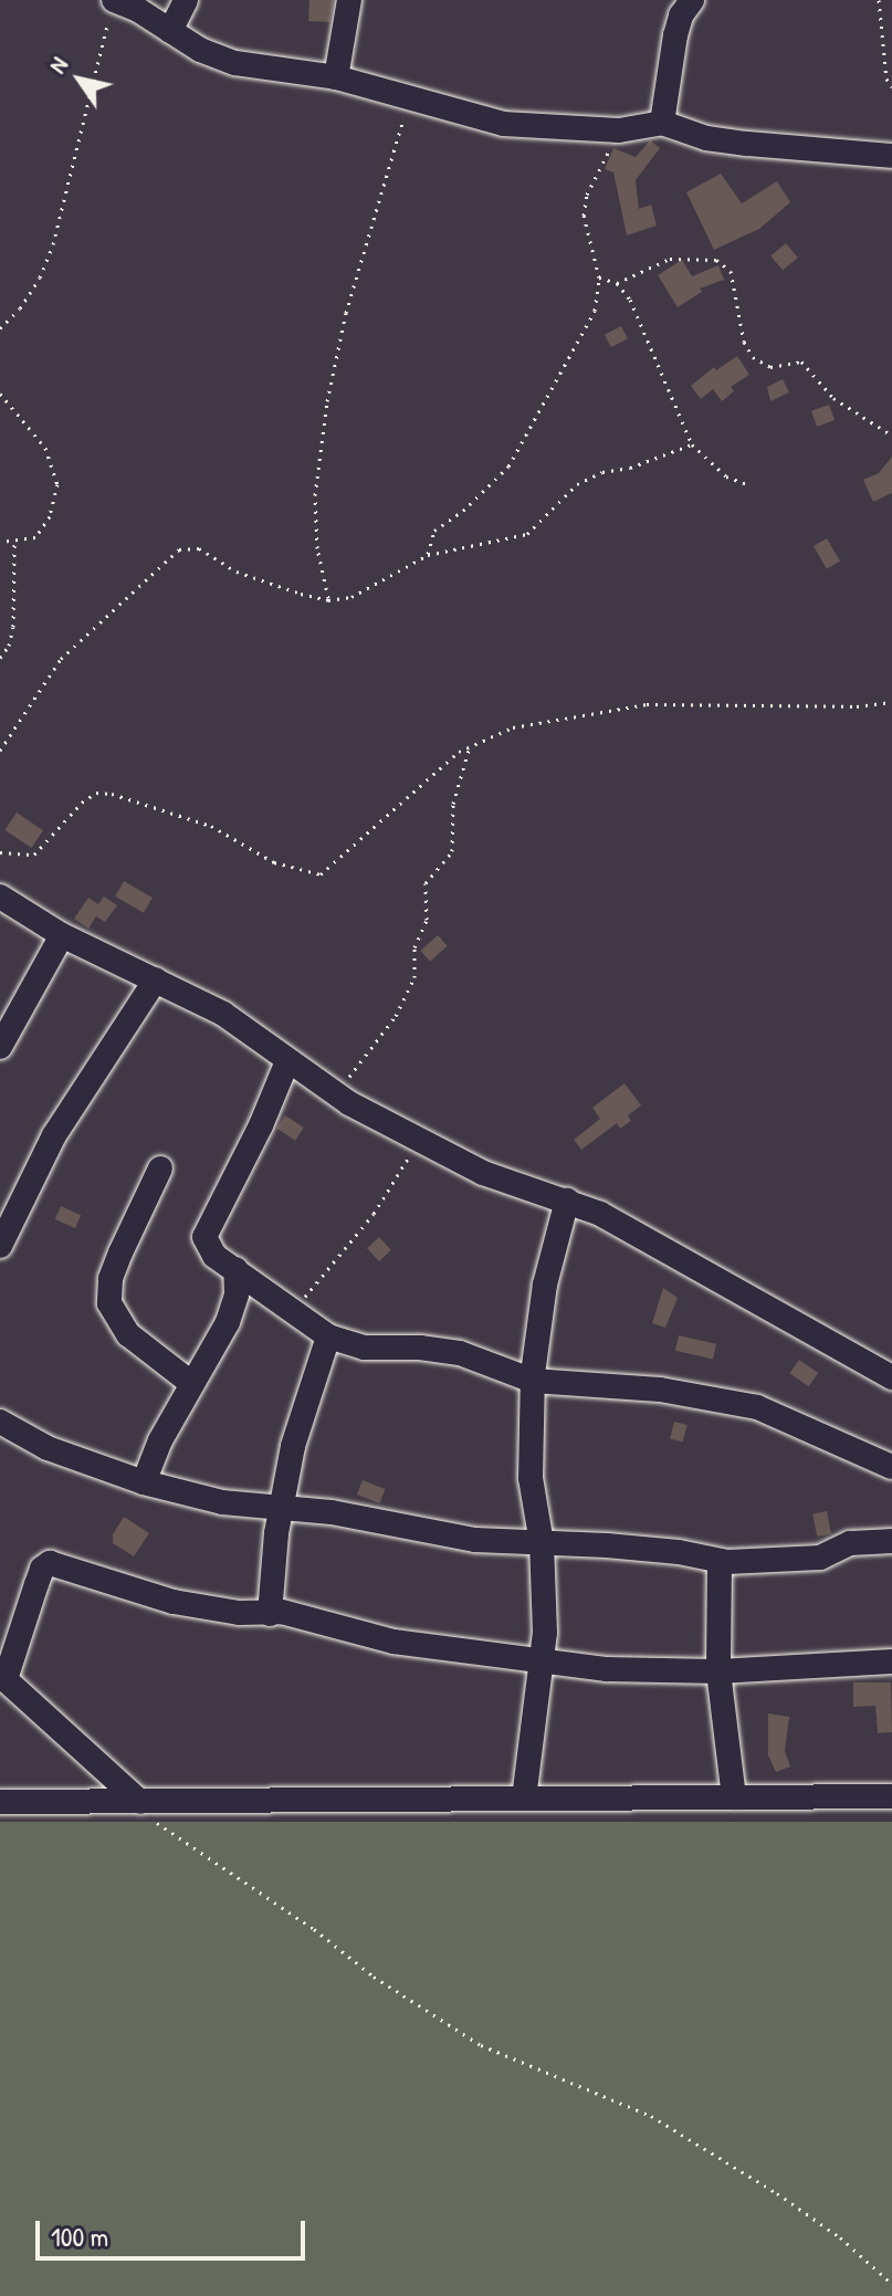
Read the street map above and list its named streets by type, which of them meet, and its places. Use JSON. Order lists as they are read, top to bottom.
{
  "scale_bar": "100 m",
  "north": "top left"
}
